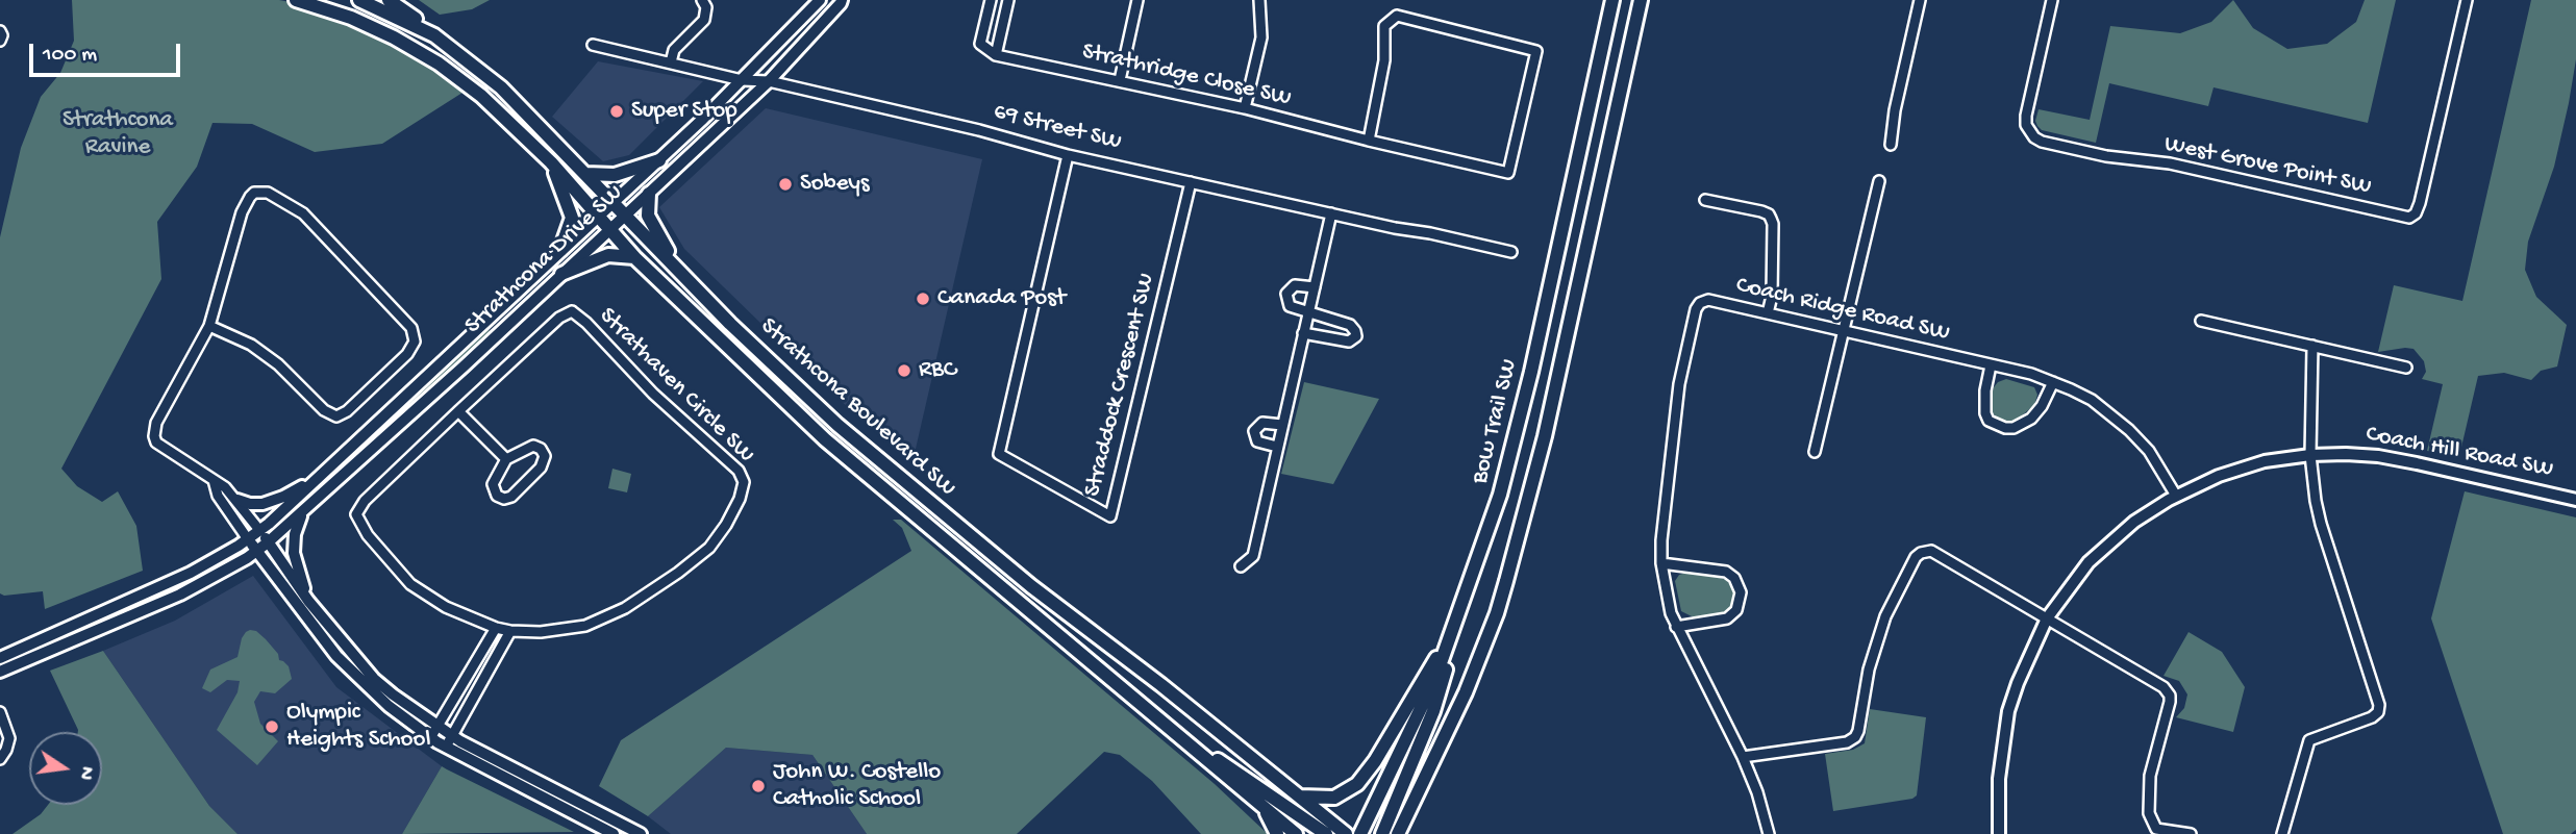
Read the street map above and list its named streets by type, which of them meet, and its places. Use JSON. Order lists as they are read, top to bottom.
{
  "streets": {
    "main road": ["Strathcona Boulevard SW", "Bow Trail SW"],
    "street": [
      "Strathridge Close SW",
      "69 Street SW",
      "West Grove Point SW",
      "Strathcona Drive SW",
      "Coach Ridge Road SW",
      "Straddock Crescent SW",
      "Strathaven Circle SW",
      "Coach Hill Road SW"
    ]
  },
  "crossings": [
    ["69 Street SW", "Strathcona Drive SW"],
    ["69 Street SW", "Straddock Crescent SW"],
    ["Strathcona Drive SW", "Strathcona Boulevard SW"],
    ["Coach Ridge Road SW", "Coach Hill Road SW"]
  ],
  "parks": ["Strathcona Ravine"],
  "places": [
    "Super Stop",
    "Sobeys",
    "Canada Post",
    "RBC",
    "Olympic Heights School",
    "John W. Costello Catholic School"
  ],
  "scale_bar": "100 m",
  "north": "right"
}
